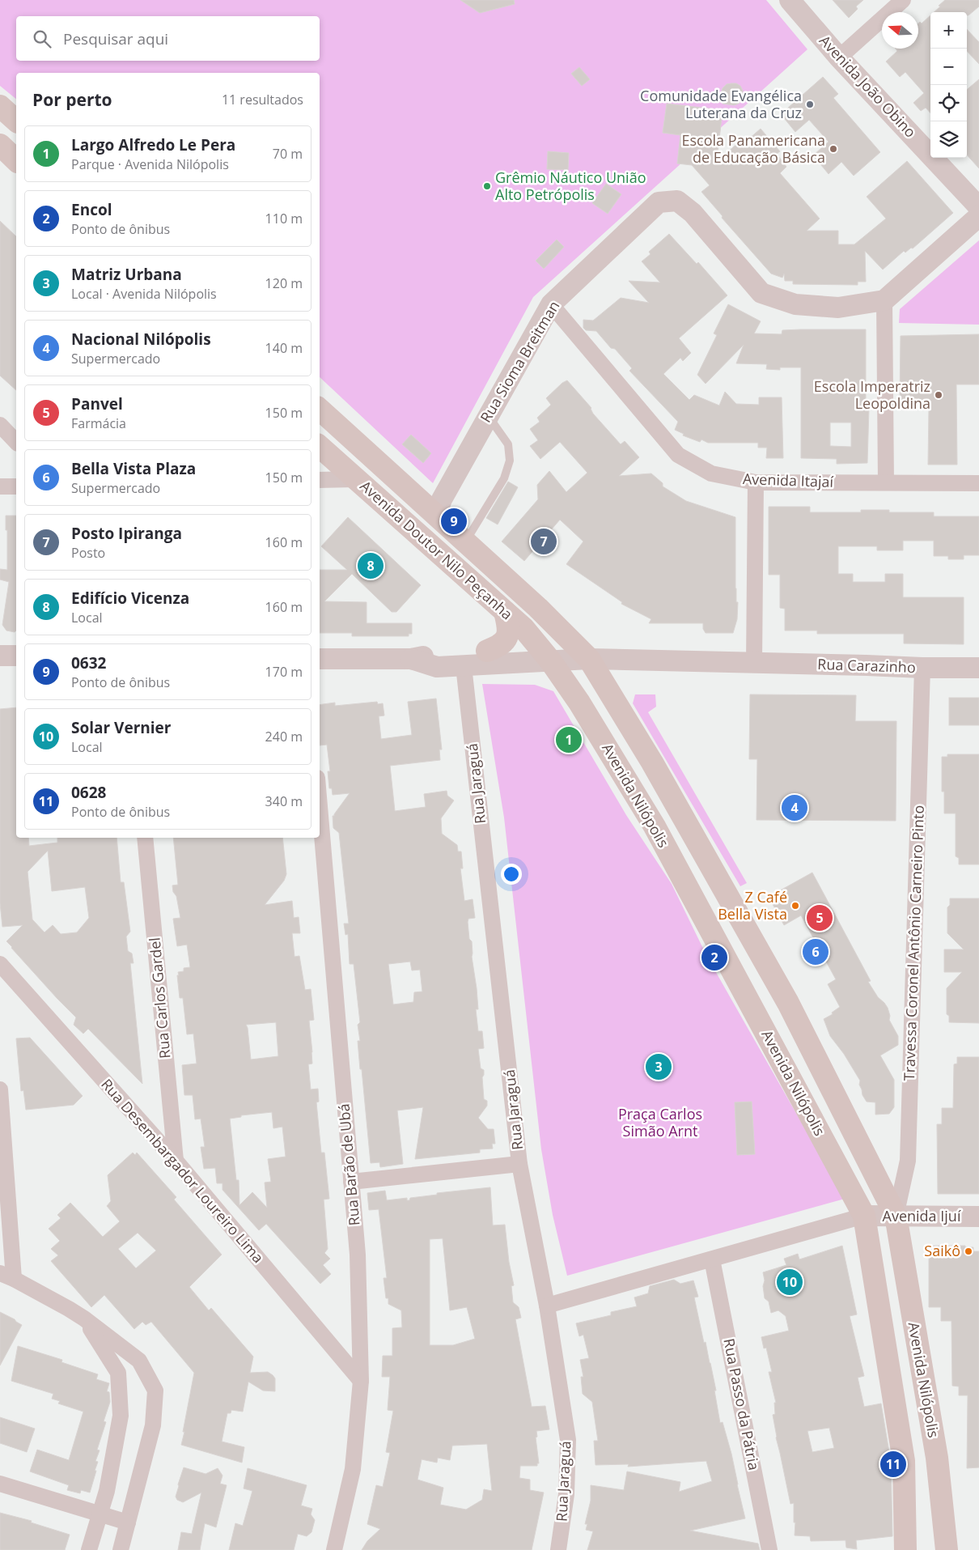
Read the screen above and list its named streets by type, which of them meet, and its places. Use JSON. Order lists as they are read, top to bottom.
{
  "streets": {
    "main road": ["Avenida Doutor Nilo Peçanha", "Avenida Nilópolis"],
    "street": [
      "Avenida João Obino",
      "Rua Sioma Breitman",
      "Avenida Itajaí",
      "Rua Carazinho",
      "Rua Jaraguá",
      "Travessa Coronel Antônio Carneiro Pinto",
      "Rua Carlos Gardel",
      "Rua Barão de Ubá",
      "Rua Desembargador Loureiro Lima",
      "Avenida Ijuí",
      "Rua Passo da Pátria"
    ]
  },
  "crossings": [
    ["Rua Sioma Breitman", "Avenida Itajaí"],
    ["Rua Sioma Breitman", "Avenida Doutor Nilo Peçanha"],
    ["Avenida Doutor Nilo Peçanha", "Avenida Nilópolis"],
    ["Rua Carazinho", "Travessa Coronel Antônio Carneiro Pinto"],
    ["Avenida Nilópolis", "Travessa Coronel Antônio Carneiro Pinto"],
    ["Avenida Nilópolis", "Avenida Ijuí"],
    ["Travessa Coronel Antônio Carneiro Pinto", "Avenida Ijuí"],
    ["Rua Carlos Gardel", "Rua Desembargador Loureiro Lima"],
    ["Rua Barão de Ubá", "Rua Desembargador Loureiro Lima"]
  ],
  "parks": ["Praça Carlos Simão Arnt"],
  "places": [
    "Comunidade Evangélica Luterana da Cruz",
    "Escola Panamericana de Educação Básica",
    "Grêmio Náutico União Alto Petrópolis",
    "Escola Imperatriz Leopoldina",
    "Z Café Bella Vista",
    "Saikô"
  ],
  "north": "left",
  "page": {
    "map_buttons": ["+", "−"],
    "search": "Pesquisar aqui",
    "heading": ["Por perto", "11 resultados"],
    "list": [
      {
        "mark": "1",
        "name": "Largo Alfredo Le Pera",
        "note": "Parque · Avenida Nilópolis",
        "value": "70 m"
      },
      {
        "mark": "2",
        "name": "Encol",
        "note": "Ponto de ônibus",
        "value": "110 m"
      },
      {
        "mark": "3",
        "name": "Matriz Urbana",
        "note": "Local · Avenida Nilópolis",
        "value": "120 m"
      },
      {
        "mark": "4",
        "name": "Nacional Nilópolis",
        "note": "Supermercado",
        "value": "140 m"
      },
      {
        "mark": "5",
        "name": "Panvel",
        "note": "Farmácia",
        "value": "150 m"
      },
      {
        "mark": "6",
        "name": "Bella Vista Plaza",
        "note": "Supermercado",
        "value": "150 m"
      },
      {
        "mark": "7",
        "name": "Posto Ipiranga",
        "note": "Posto",
        "value": "160 m"
      },
      {
        "mark": "8",
        "name": "Edifício Vicenza",
        "note": "Local",
        "value": "160 m"
      },
      {
        "mark": "9",
        "name": "0632",
        "note": "Ponto de ônibus",
        "value": "170 m"
      },
      {
        "mark": "10",
        "name": "Solar Vernier",
        "note": "Local",
        "value": "240 m"
      },
      {
        "mark": "11",
        "name": "0628",
        "note": "Ponto de ônibus",
        "value": "340 m"
      }
    ],
    "pins": [
      "9",
      "7",
      "8",
      "1",
      "4",
      "5",
      "6",
      "2",
      "3",
      "10",
      "11"
    ]
  }
}
